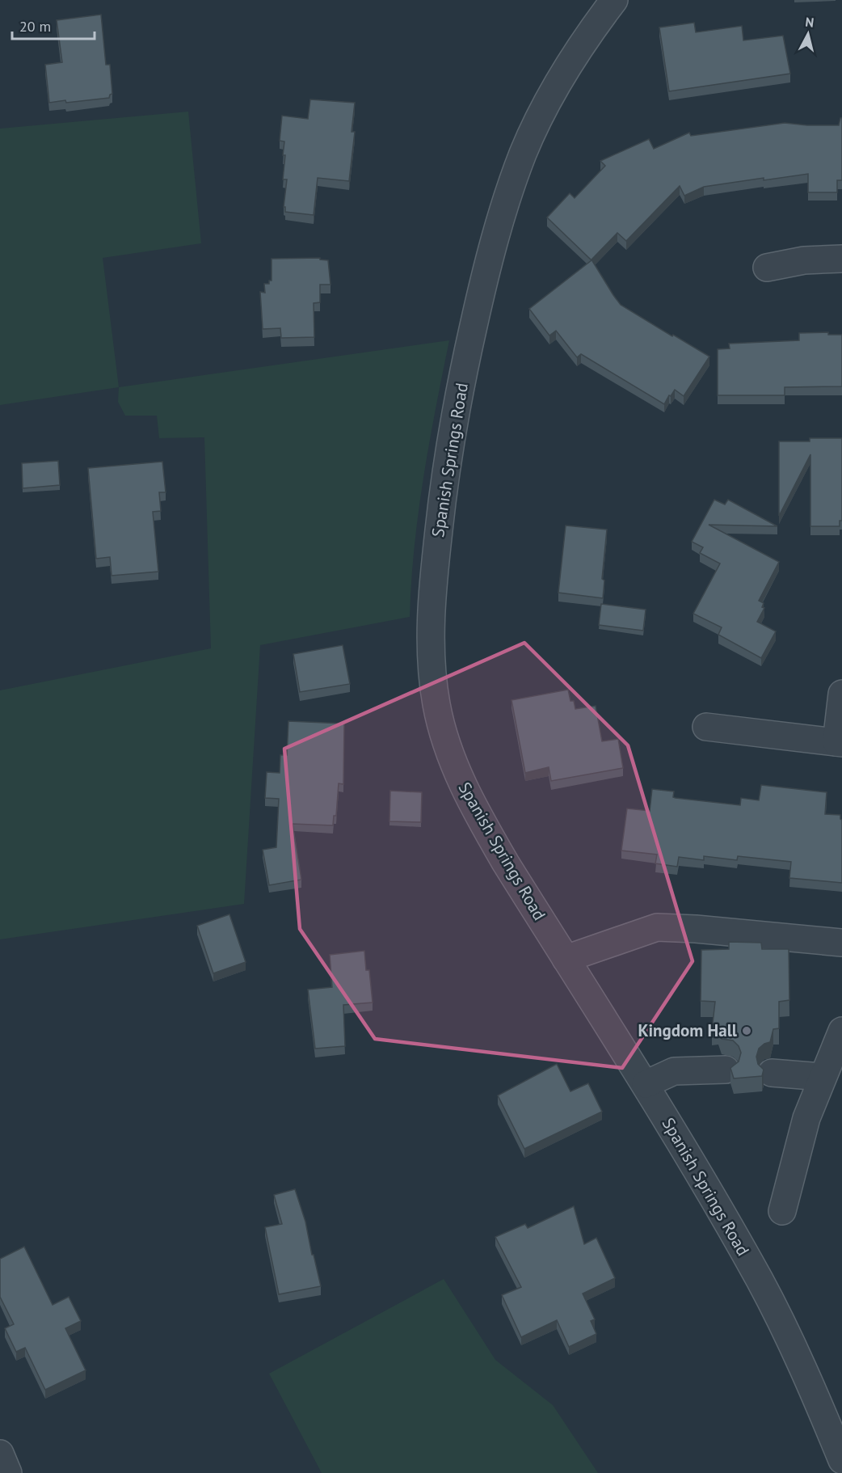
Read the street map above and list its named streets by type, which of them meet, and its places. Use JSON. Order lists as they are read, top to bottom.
{
  "streets": {
    "street": ["Spanish Springs Road"]
  },
  "places": ["Kingdom Hall"],
  "scale_bar": "20 m",
  "north": "top"
}
